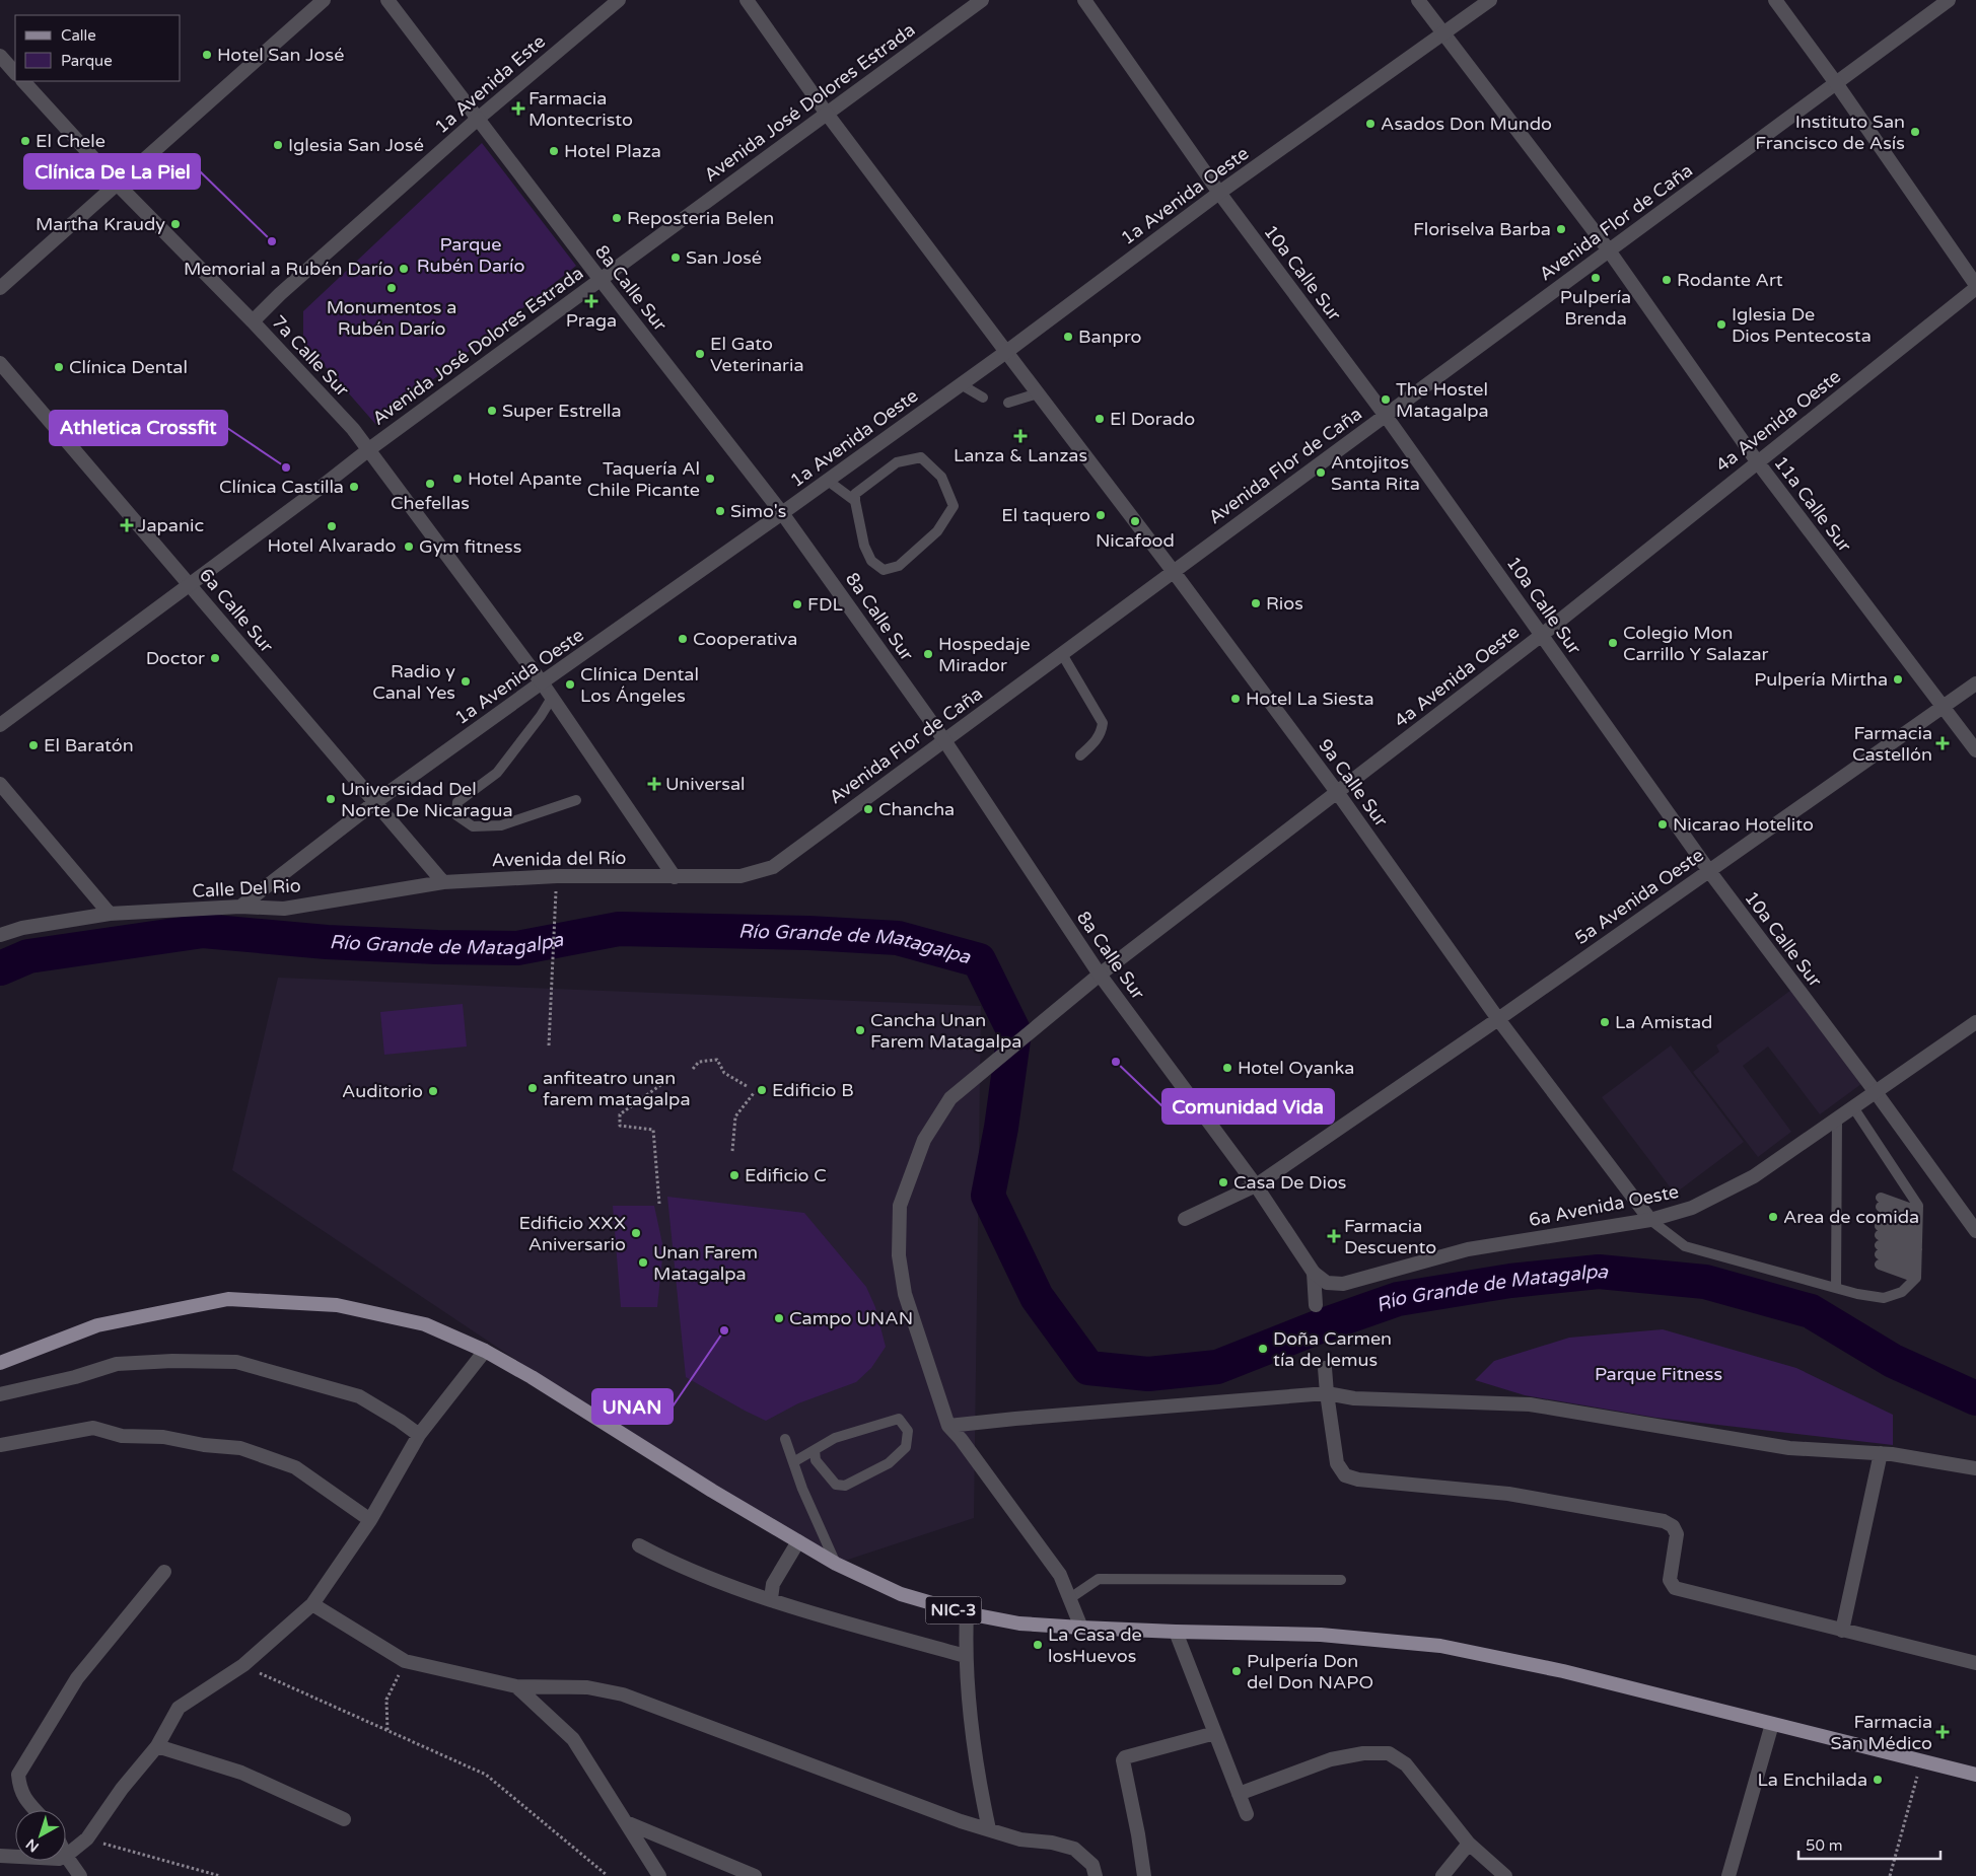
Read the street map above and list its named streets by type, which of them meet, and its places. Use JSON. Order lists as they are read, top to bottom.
{
  "streets": {
    "main road": ["NIC-3"],
    "street": [
      "1a Avenida Este",
      "Avenida José Dolores Estrada",
      "1a Avenida Oeste",
      "Avenida Flor de Caña",
      "10a Calle Sur",
      "8a Calle Sur",
      "7a Calle Sur",
      "4a Avenida Oeste",
      "11a Calle Sur",
      "6a Calle Sur",
      "9a Calle Sur",
      "Avenida del Río",
      "Calle Del Rio",
      "5a Avenida Oeste",
      "6a Avenida Oeste"
    ]
  },
  "crossings": [
    ["1a Avenida Este", "8a Calle Sur"],
    ["1a Avenida Este", "7a Calle Sur"],
    ["Avenida José Dolores Estrada", "8a Calle Sur"],
    ["Avenida José Dolores Estrada", "7a Calle Sur"],
    ["Avenida José Dolores Estrada", "6a Calle Sur"],
    ["Avenida José Dolores Estrada", "9a Calle Sur"],
    ["1a Avenida Oeste", "10a Calle Sur"],
    ["1a Avenida Oeste", "8a Calle Sur"],
    ["1a Avenida Oeste", "7a Calle Sur"],
    ["1a Avenida Oeste", "11a Calle Sur"],
    ["1a Avenida Oeste", "6a Calle Sur"],
    ["1a Avenida Oeste", "9a Calle Sur"],
    ["1a Avenida Oeste", "Calle Del Rio"],
    ["Avenida Flor de Caña", "10a Calle Sur"],
    ["Avenida Flor de Caña", "8a Calle Sur"],
    ["Avenida Flor de Caña", "7a Calle Sur"],
    ["Avenida Flor de Caña", "11a Calle Sur"],
    ["Avenida Flor de Caña", "9a Calle Sur"],
    ["Avenida Flor de Caña", "Avenida del Río"],
    ["10a Calle Sur", "4a Avenida Oeste"],
    ["10a Calle Sur", "5a Avenida Oeste"],
    ["10a Calle Sur", "6a Avenida Oeste"],
    ["8a Calle Sur", "4a Avenida Oeste"],
    ["8a Calle Sur", "5a Avenida Oeste"],
    ["8a Calle Sur", "6a Avenida Oeste"],
    ["7a Calle Sur", "Avenida del Río"],
    ["4a Avenida Oeste", "11a Calle Sur"],
    ["4a Avenida Oeste", "9a Calle Sur"],
    ["11a Calle Sur", "5a Avenida Oeste"],
    ["6a Calle Sur", "Avenida del Río"],
    ["6a Calle Sur", "Calle Del Rio"],
    ["9a Calle Sur", "5a Avenida Oeste"],
    ["9a Calle Sur", "6a Avenida Oeste"],
    ["Avenida del Río", "Calle Del Rio"]
  ],
  "water": ["Río Grande de Matagalpa"],
  "parks": ["Parque Rubén Darío", "Parque Fitness"],
  "places": {
    "other": [
      "Hotel San José",
      "Asados Don Mundo",
      "Instituto San Francisco de Asís",
      "El Chele",
      "Iglesia San José",
      "Hotel Plaza",
      "Reposteria Belen",
      "Martha Kraudy",
      "Floriselva Barba",
      "Clínica De La Piel",
      "San José",
      "Memorial a Rubén Darío",
      "Pulpería Brenda",
      "Rodante Art",
      "Monumentos a Rubén Darío",
      "Iglesia De Dios Pentecosta",
      "Banpro",
      "El Gato Veterinaria",
      "Clínica Dental",
      "The Hostel Matagalpa",
      "Super Estrella",
      "El Dorado",
      "Athletica Crossfit",
      "Antojitos Santa Rita",
      "Hotel Apante",
      "Taquería Al Chile Picante",
      "Chefellas",
      "Clínica Castilla",
      "Simo's",
      "El taquero",
      "Nicafood",
      "Hotel Alvarado",
      "Gym fitness",
      "Rios",
      "FDL",
      "Cooperativa",
      "Colegio Mon Carrillo Y Salazar",
      "Hospedaje Mirador",
      "Doctor",
      "Pulpería Mirtha",
      "Radio y Canal Yes",
      "Clínica Dental Los Ángeles",
      "Hotel La Siesta",
      "El Baratón",
      "Universidad Del Norte De Nicaragua",
      "Chancha",
      "Nicarao Hotelito",
      "La Amistad",
      "Cancha Unan Farem Matagalpa",
      "Comunidad Vida",
      "Hotel Oyanka",
      "anfiteatro unan farem matagalpa",
      "Edificio B",
      "Auditorio",
      "Edificio C",
      "Casa De Dios",
      "Area de comida",
      "Edificio XXX Aniversario",
      "Unan Farem Matagalpa",
      "Campo UNAN",
      "UNAN",
      "Doña Carmen tía de lemus",
      "La Casa de losHuevos",
      "Pulpería Don del Don NAPO",
      "La Enchilada"
    ],
    "health": [
      "Farmacia Montecristo",
      "Praga",
      "Lanza & Lanzas",
      "Japanic",
      "Farmacia Castellón",
      "Universal",
      "Farmacia Descuento",
      "Farmacia San Médico"
    ]
  },
  "legend": ["Calle", "Parque"],
  "scale_bar": "50 m",
  "north": "bottom left"
}
